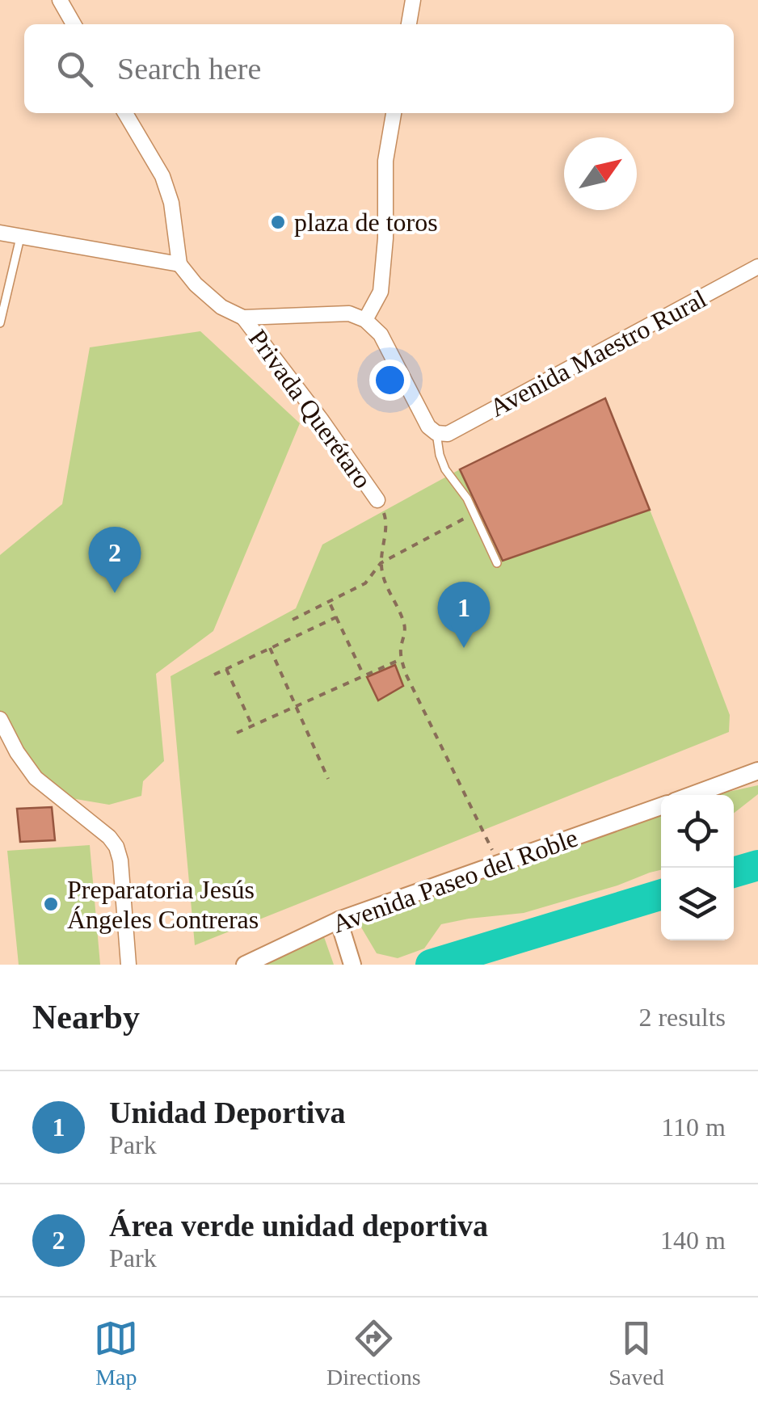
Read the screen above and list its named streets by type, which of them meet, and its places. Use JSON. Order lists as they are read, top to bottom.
{
  "streets": {
    "street": ["Avenida Maestro Rural", "Privada Querétaro", "Avenida Paseo del Roble"]
  },
  "places": ["plaza de toros", "Preparatoria Jesús Ángeles Contreras"],
  "north": "top right",
  "page": {
    "search": "Search here",
    "pins": ["2", "1"],
    "heading": ["Nearby", "2 results"],
    "list": [
      {
        "mark": "1",
        "name": "Unidad Deportiva",
        "note": "Park",
        "value": "110 m"
      },
      {
        "mark": "2",
        "name": "Área verde unidad deportiva",
        "note": "Park",
        "value": "140 m"
      }
    ],
    "nav": ["Map", "Directions", "Saved"]
  }
}
